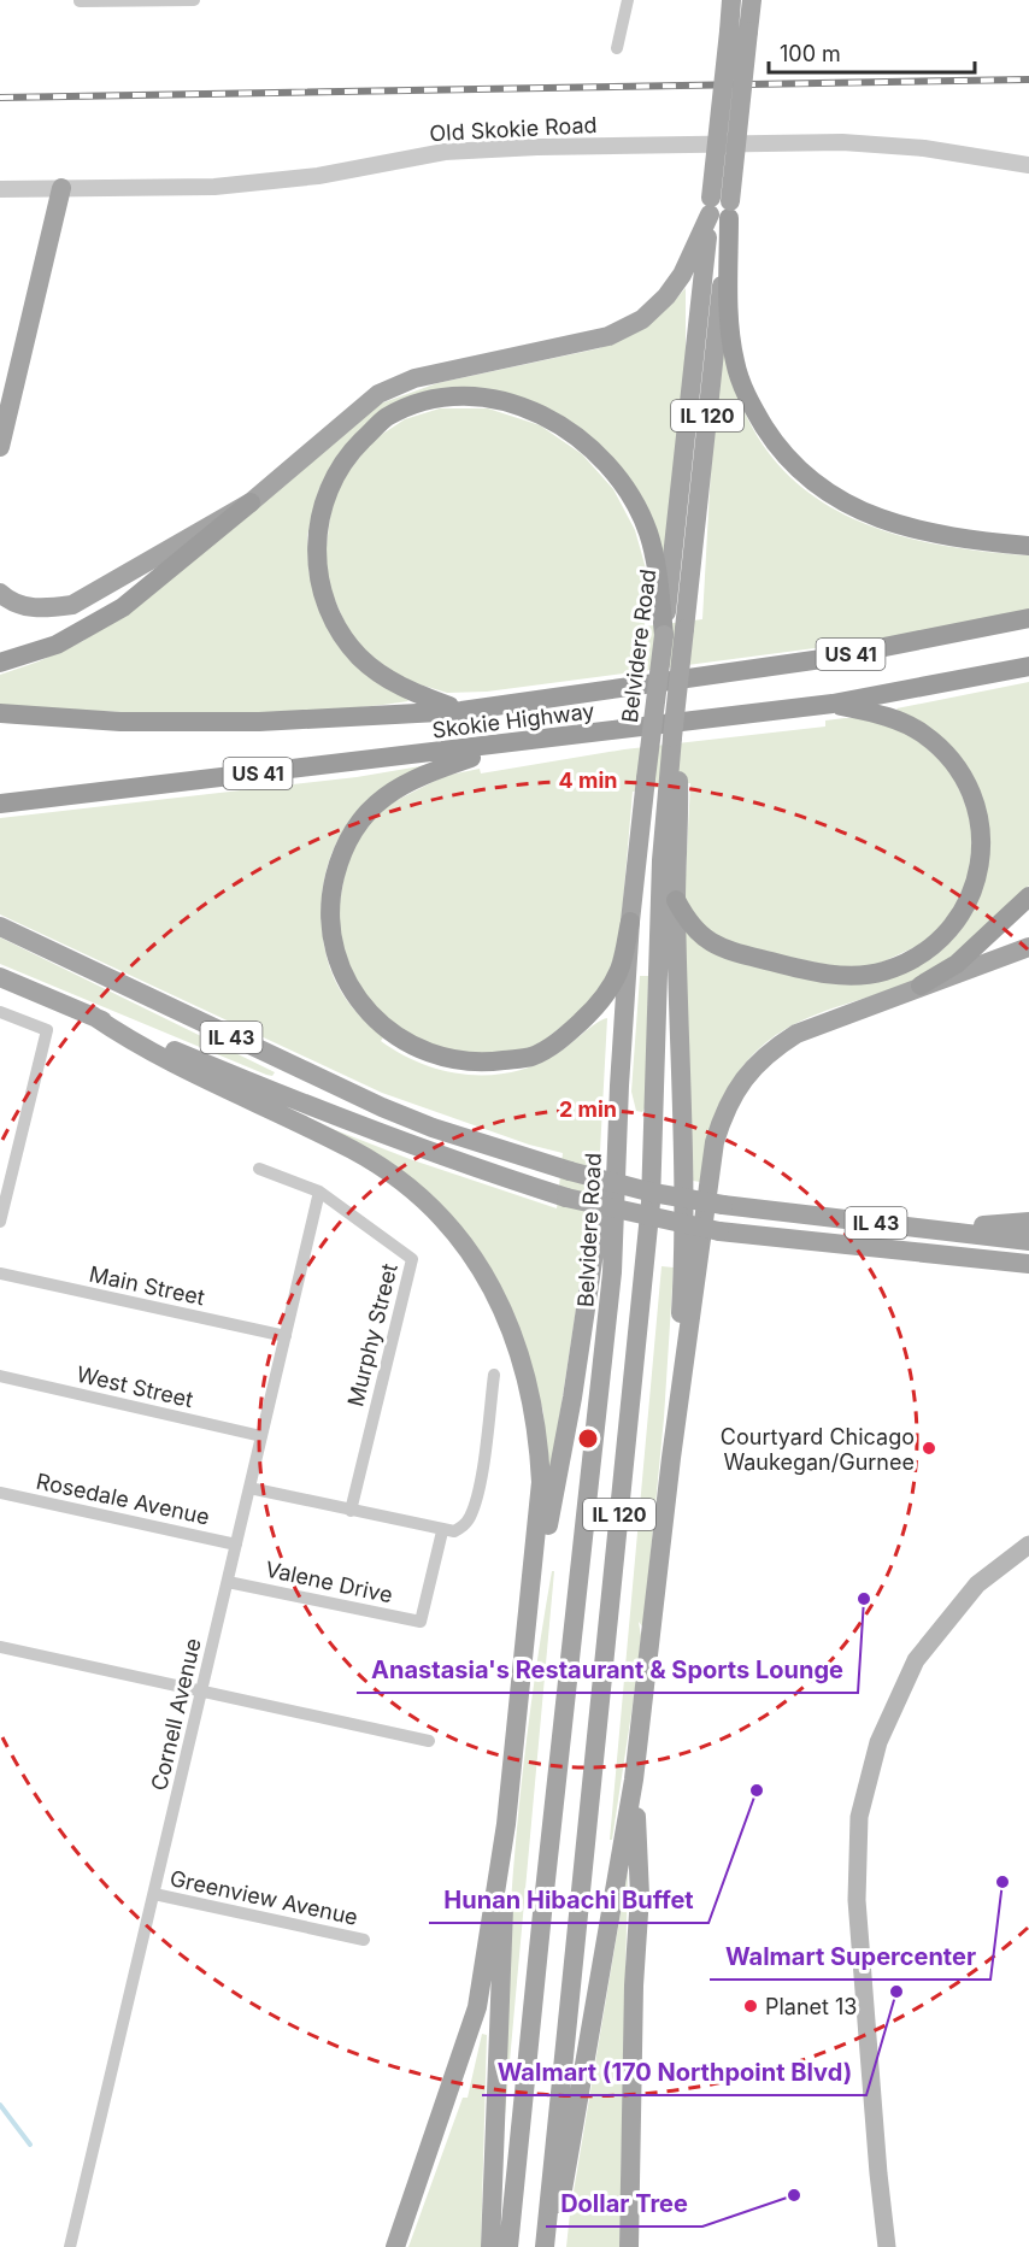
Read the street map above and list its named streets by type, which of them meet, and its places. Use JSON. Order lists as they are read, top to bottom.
{
  "streets": {
    "highway": ["US 41", "Skokie Highway"],
    "main road": ["IL 120", "Belvidere Road", "IL 43"],
    "street": [
      "Old Skokie Road",
      "Main Street",
      "Murphy Street",
      "West Street",
      "Rosedale Avenue",
      "Valene Drive",
      "Cornell Avenue",
      "Greenview Avenue"
    ]
  },
  "crossings": [
    ["IL 120", "Belvidere Road"],
    ["Main Street", "Cornell Avenue"],
    ["Murphy Street", "Cornell Avenue"],
    ["West Street", "Cornell Avenue"],
    ["Rosedale Avenue", "Cornell Avenue"],
    ["Valene Drive", "Cornell Avenue"],
    ["Cornell Avenue", "Greenview Avenue"]
  ],
  "places": [
    "Courtyard Chicago Waukegan/Gurnee",
    "Anastasia's Restaurant & Sports Lounge",
    "Hunan Hibachi Buffet",
    "Walmart Supercenter",
    "Walmart (170 Northpoint Blvd)",
    "Planet 13",
    "Dollar Tree"
  ],
  "scale_bar": "100 m",
  "rings": ["4 min", "2 min"]
}
